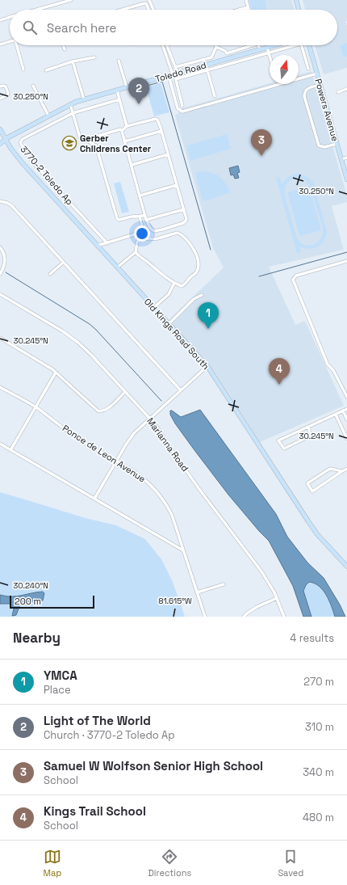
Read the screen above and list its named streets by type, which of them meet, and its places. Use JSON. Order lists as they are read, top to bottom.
{
  "streets": {
    "street": [
      "Toledo Road",
      "Powers Avenue",
      "3770-2 Toledo Ap",
      "Old Kings Road South",
      "Marianna Road",
      "Ponce de Leon Avenue"
    ]
  },
  "crossings": [
    ["Toledo Road", "Old Kings Road South"]
  ],
  "places": {
    "school or university": ["Gerber Childrens Center"]
  },
  "scale_bar": "200 m",
  "north": "top",
  "page": {
    "search": "Search here",
    "pins": [
      "2",
      "3",
      "1",
      "4"
    ],
    "scale": "200 m",
    "heading": ["Nearby", "4 results"],
    "list": [
      {
        "mark": "1",
        "name": "YMCA",
        "note": "Place",
        "value": "270 m"
      },
      {
        "mark": "2",
        "name": "Light of The World",
        "note": "Church · 3770-2 Toledo Ap",
        "value": "310 m"
      },
      {
        "mark": "3",
        "name": "Samuel W Wolfson Senior High School",
        "note": "School",
        "value": "340 m"
      },
      {
        "mark": "4",
        "name": "Kings Trail School",
        "note": "School",
        "value": "480 m"
      }
    ],
    "nav": ["Map", "Directions", "Saved"]
  },
  "coordinates": [
    "30.250°N",
    "30.245°N",
    "30.240°N",
    "81.615°W"
  ]
}
